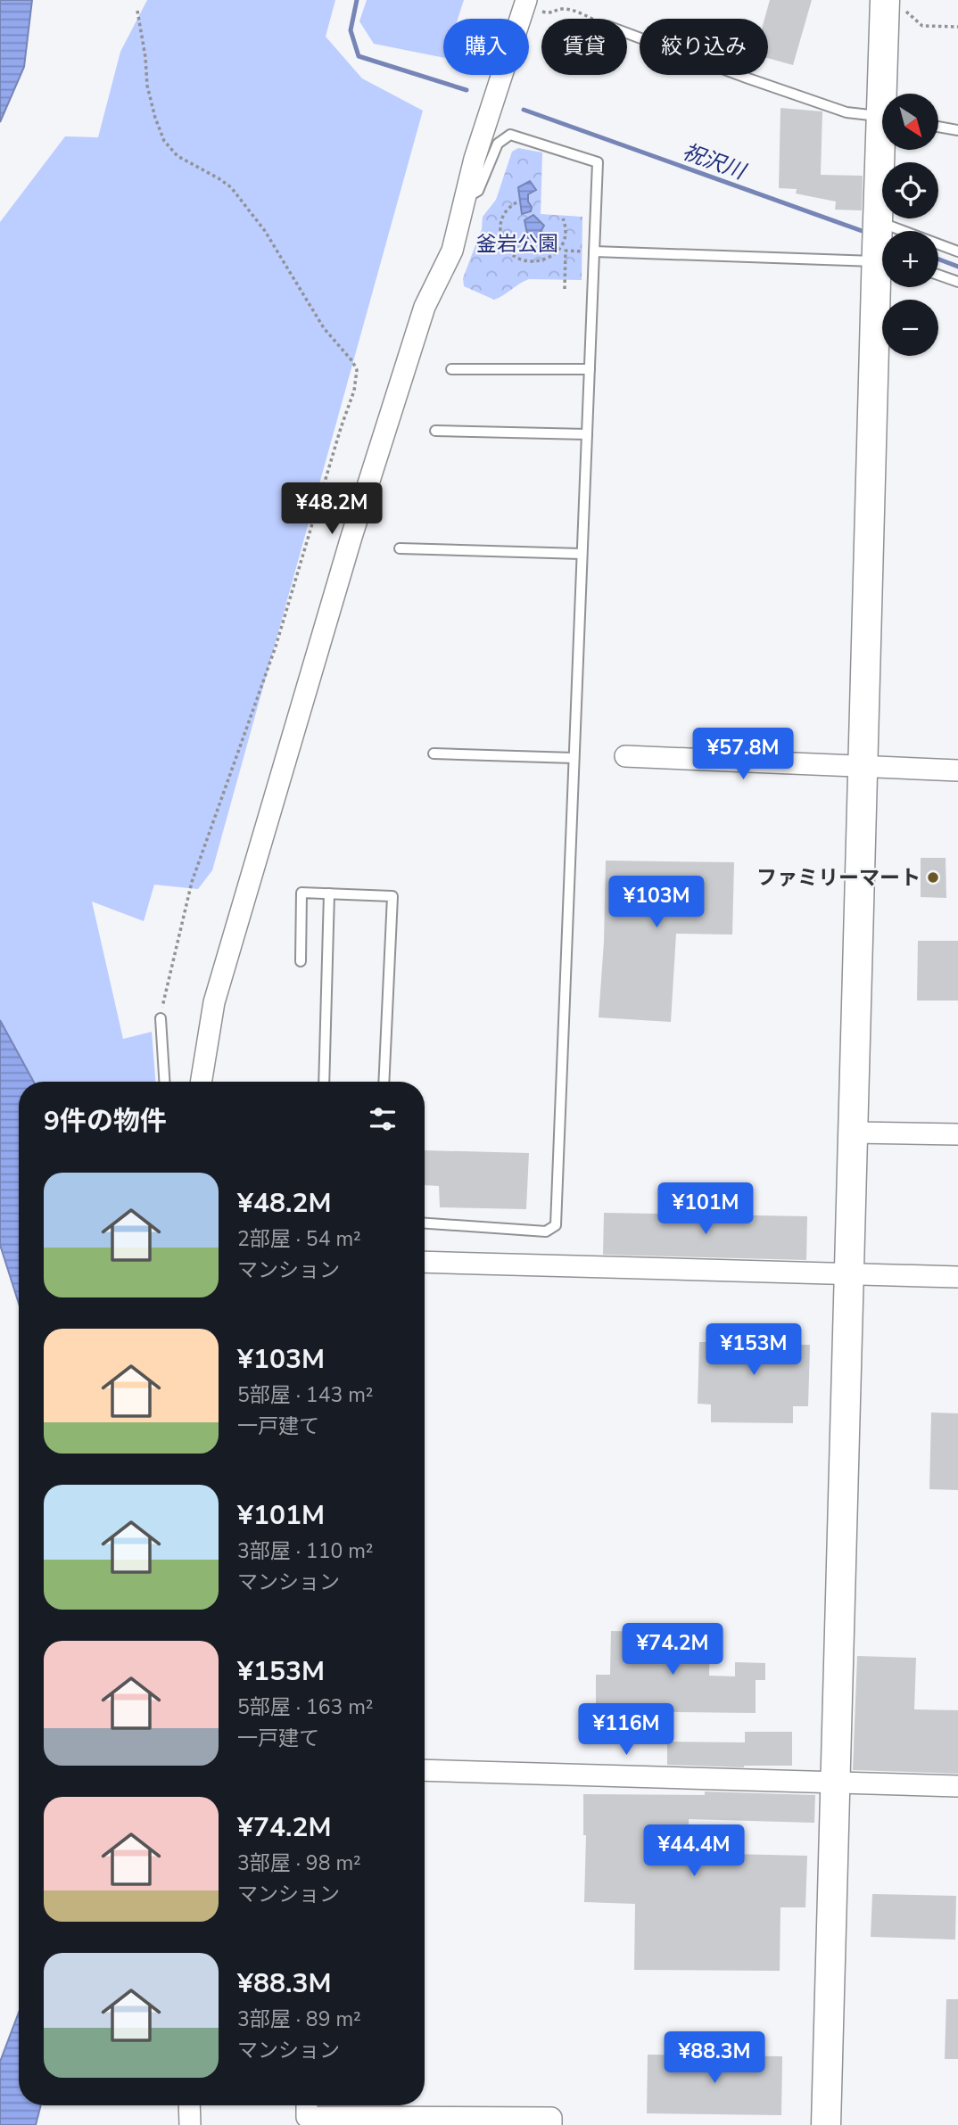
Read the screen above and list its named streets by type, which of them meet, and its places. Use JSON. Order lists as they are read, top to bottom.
{
  "water": ["祝沢川"],
  "parks": ["釜岩公園"],
  "places": ["ファミリーマート"],
  "north": "bottom right",
  "page": {
    "chip": ["購入", "賃貸", "絞り込み"],
    "map_buttons": ["+", "−"],
    "price": [
      "¥48.2M",
      "¥57.8M",
      "¥103M",
      "¥101M",
      "¥153M",
      "¥74.2M",
      "¥116M",
      "¥44.4M",
      "¥88.3M"
    ],
    "heading": "9件の物件",
    "list": [
      {
        "name": "¥48.2M",
        "note": "2部屋 · 54 m² · マンション"
      },
      {
        "name": "¥103M",
        "note": "5部屋 · 143 m² · 一戸建て"
      },
      {
        "name": "¥101M",
        "note": "3部屋 · 110 m² · マンション"
      },
      {
        "name": "¥153M",
        "note": "5部屋 · 163 m² · 一戸建て"
      },
      {
        "name": "¥74.2M",
        "note": "3部屋 · 98 m² · マンション"
      },
      {
        "name": "¥88.3M",
        "note": "3部屋 · 89 m² · マンション"
      }
    ]
  }
}
